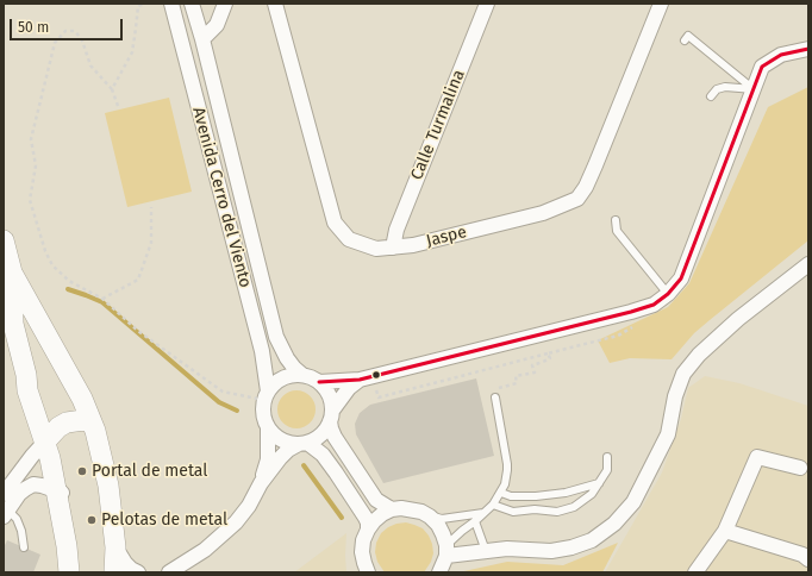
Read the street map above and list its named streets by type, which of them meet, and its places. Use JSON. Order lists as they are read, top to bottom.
{
  "streets": {
    "street": ["Calle Turmalina", "Avenida Cerro del Viento", "Jaspe"]
  },
  "crossings": [
    ["Calle Turmalina", "Jaspe"]
  ],
  "places": ["Portal de metal", "Pelotas de metal"],
  "scale_bar": "50 m"
}
